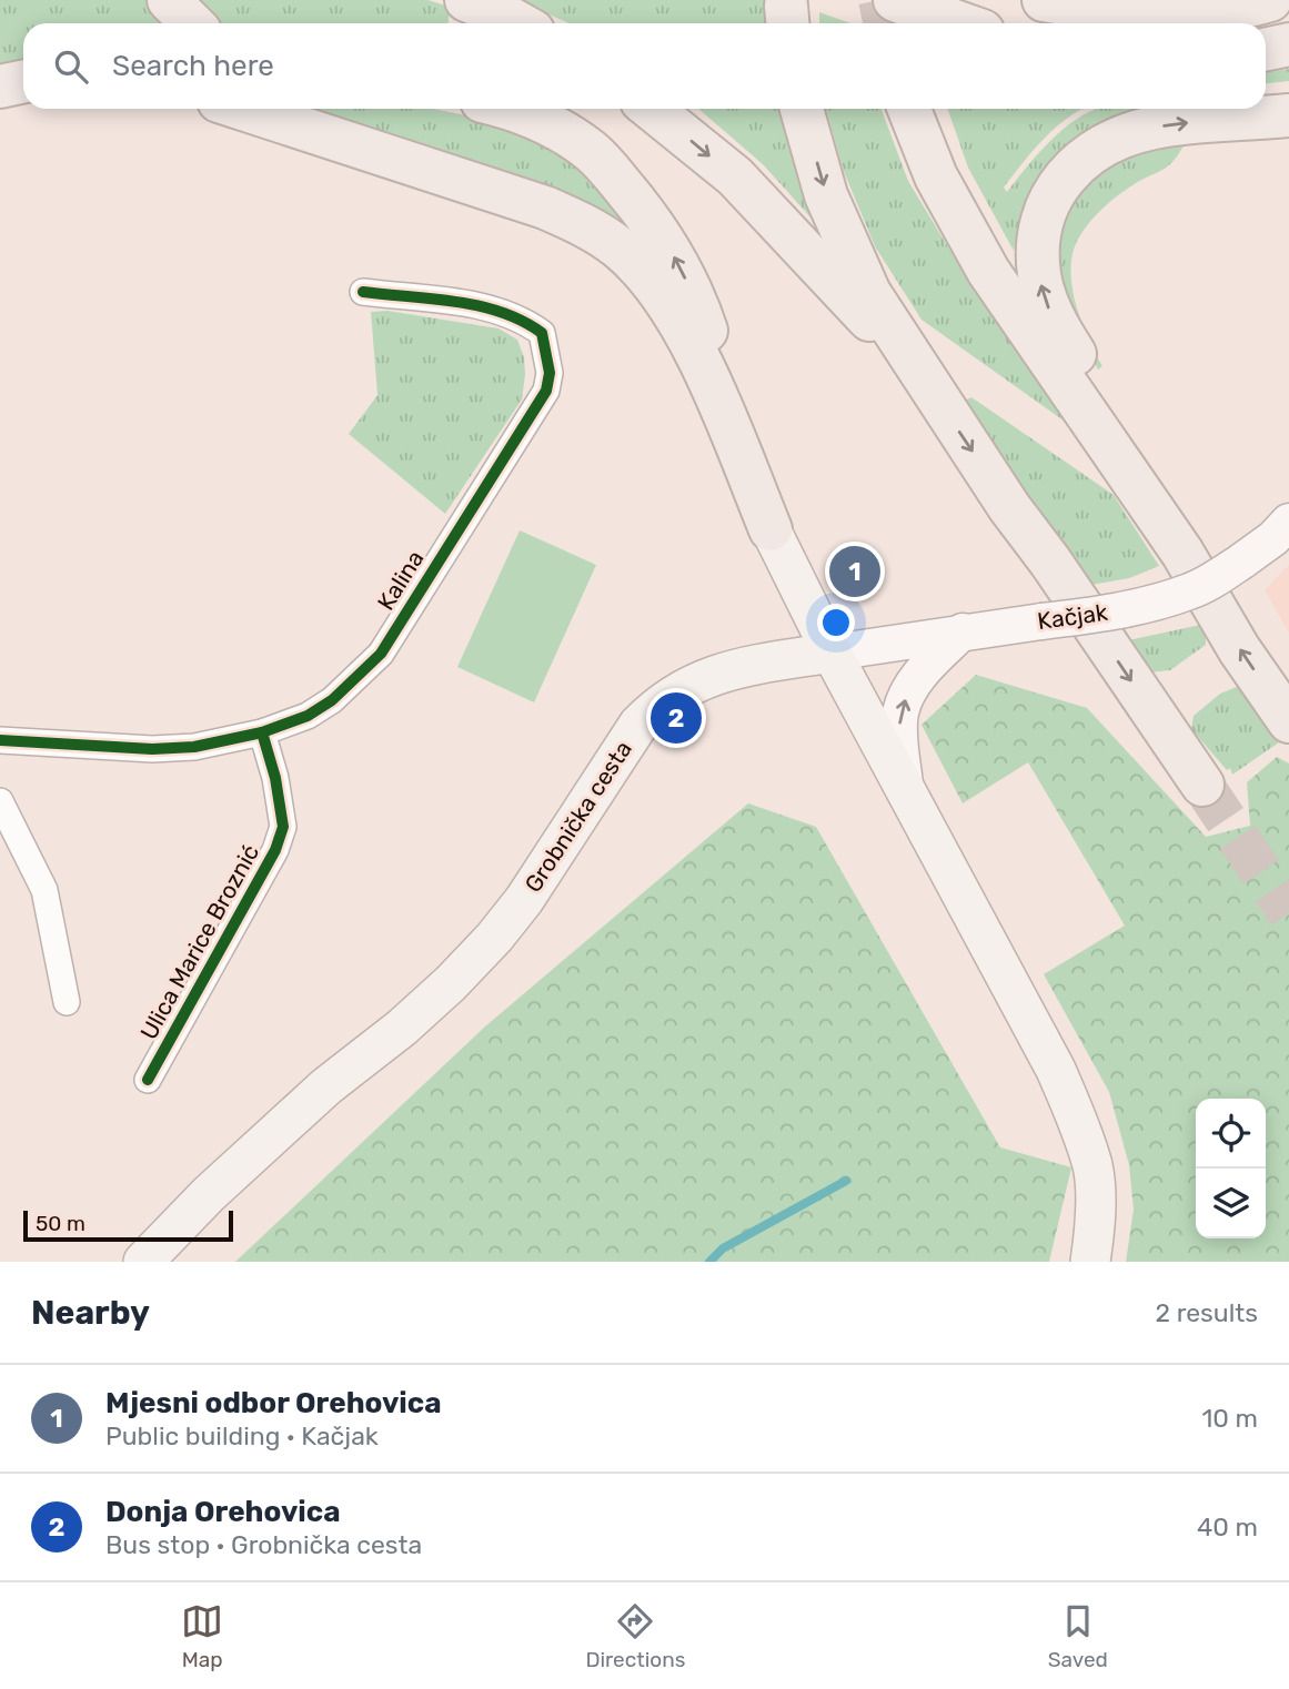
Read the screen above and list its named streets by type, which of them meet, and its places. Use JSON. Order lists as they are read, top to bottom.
{
  "streets": {
    "main road": ["Kačjak", "Grobnička cesta"],
    "street": ["Kalina", "Ulica Marice Broznić"]
  },
  "crossings": [
    ["Kalina", "Ulica Marice Broznić"],
    ["Kačjak", "Grobnička cesta"]
  ],
  "scale_bar": "50 m",
  "page": {
    "search": "Search here",
    "pins": ["1", "2"],
    "scale": "50 m",
    "heading": ["Nearby", "2 results"],
    "list": [
      {
        "mark": "1",
        "name": "Mjesni odbor Orehovica",
        "note": "Public building · Kačjak",
        "value": "10 m"
      },
      {
        "mark": "2",
        "name": "Donja Orehovica",
        "note": "Bus stop · Grobnička cesta",
        "value": "40 m"
      }
    ],
    "nav": ["Map", "Directions", "Saved"]
  }
}
